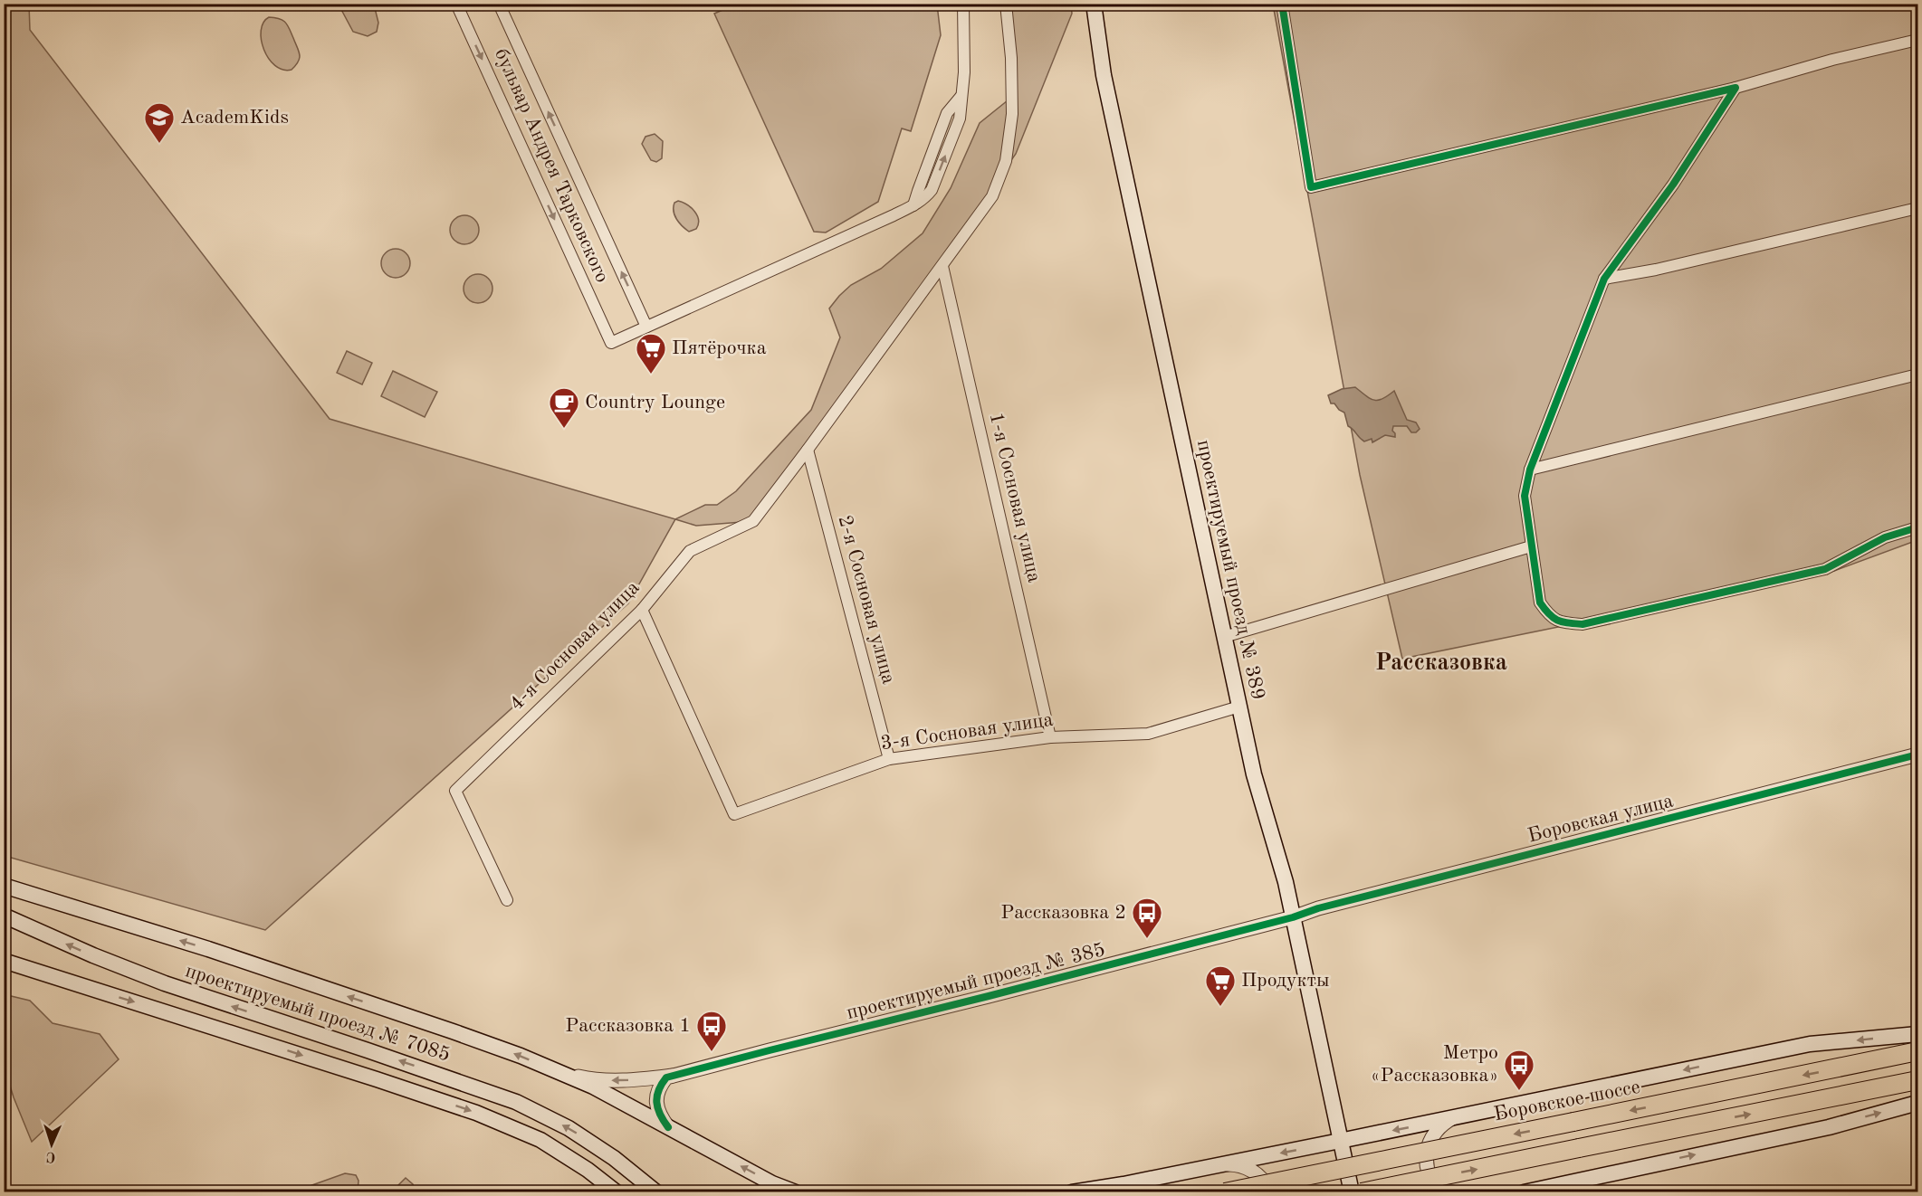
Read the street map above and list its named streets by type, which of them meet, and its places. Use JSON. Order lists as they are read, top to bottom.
{
  "streets": {
    "main road": ["проектируемый проезд № 389", "проектируемый проезд № 7085", "Боровское шоссе"],
    "street": [
      "бульвар Андрея Тарковского",
      "1-я Сосновая улица",
      "2-я Сосновая улица",
      "4-я Сосновая улица",
      "3-я Сосновая улица",
      "Боровская улица",
      "проектируемый проезд № 385"
    ]
  },
  "crossings": [
    ["1-я Сосновая улица", "4-я Сосновая улица"],
    ["1-я Сосновая улица", "3-я Сосновая улица"],
    ["проектируемый проезд № 389", "3-я Сосновая улица"],
    ["проектируемый проезд № 389", "Боровская улица"],
    ["проектируемый проезд № 389", "проектируемый проезд № 385"],
    ["2-я Сосновая улица", "4-я Сосновая улица"],
    ["2-я Сосновая улица", "3-я Сосновая улица"],
    ["4-я Сосновая улица", "3-я Сосновая улица"],
    ["Боровская улица", "проектируемый проезд № 385"]
  ],
  "districts": ["Рассказовка"],
  "places": {
    "school or university": ["AcademKids"],
    "supermarket": ["Пятёрочка", "Продукты"],
    "cafe": ["Country Lounge"],
    "bus stop": ["Рассказовка 2", "Рассказовка 1", "Метро «Рассказовка»"]
  },
  "north": "bottom"
}
